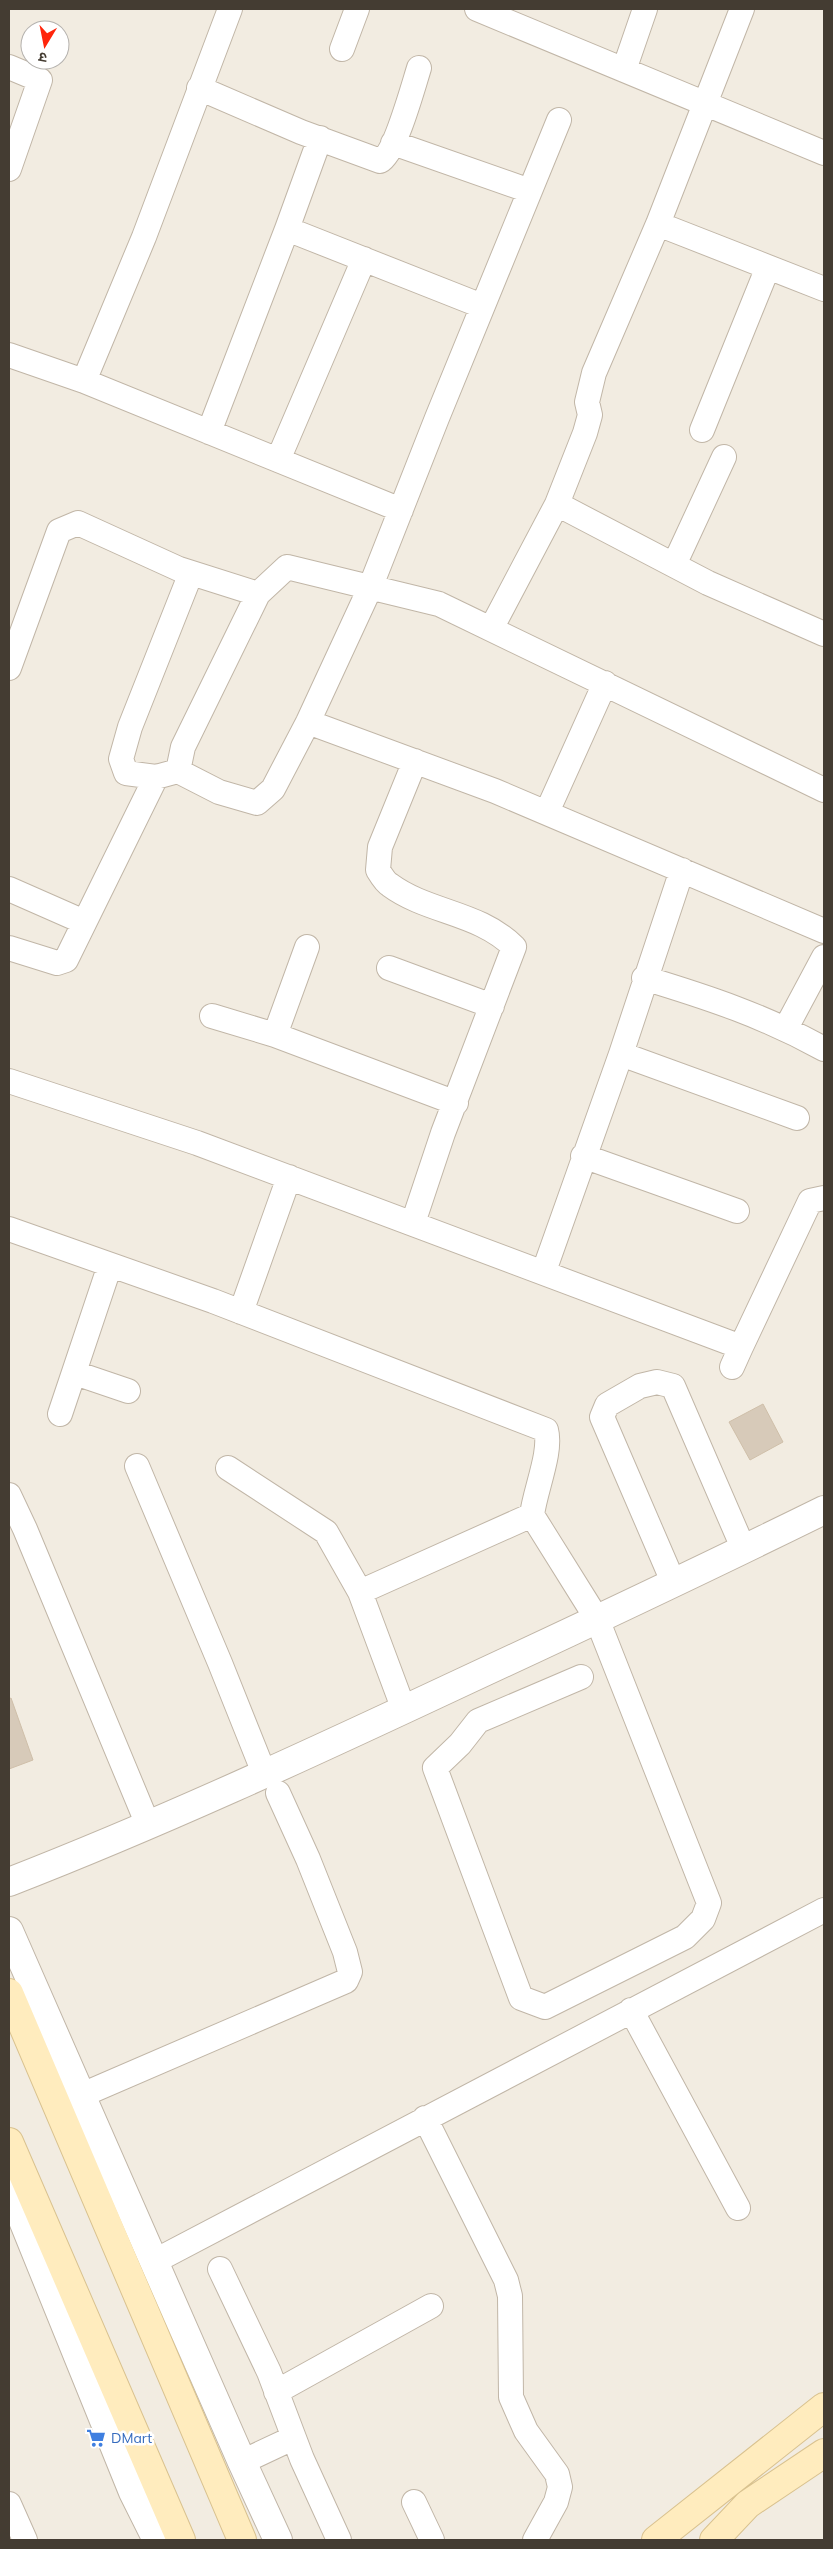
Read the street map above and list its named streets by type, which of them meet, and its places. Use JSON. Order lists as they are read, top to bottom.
{
  "places": {
    "supermarket": ["DMart"]
  },
  "north": "bottom"
}
